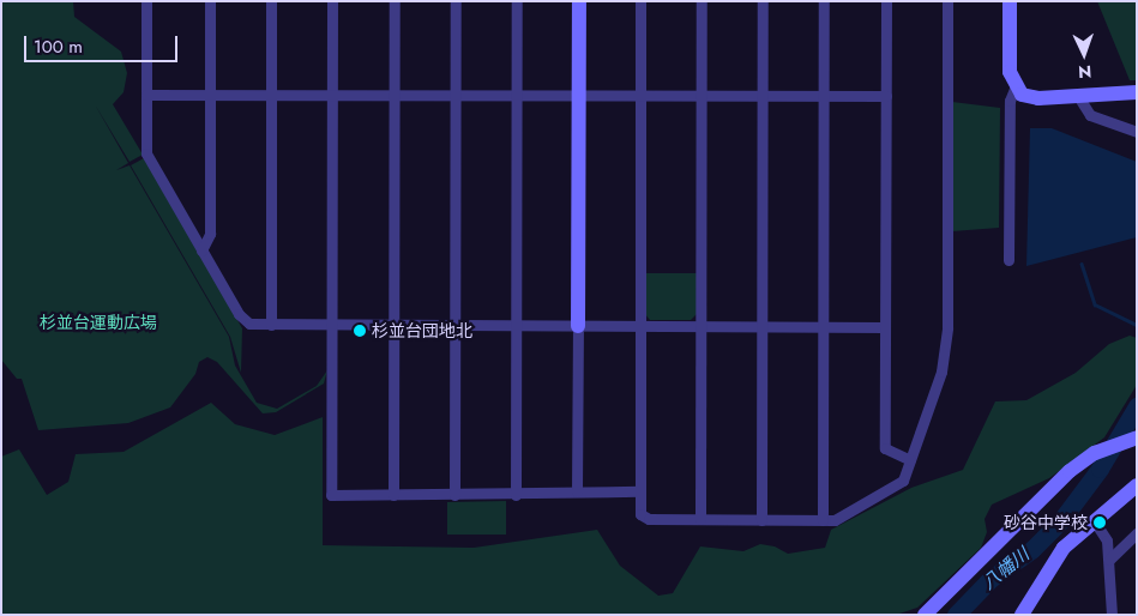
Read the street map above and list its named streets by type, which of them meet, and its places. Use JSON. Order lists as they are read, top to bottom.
{
  "water": ["八幡川"],
  "parks": ["杉並台運動広場"],
  "places": ["杉並台団地北", "砂谷中学校"],
  "scale_bar": "100 m",
  "north": "bottom"
}
